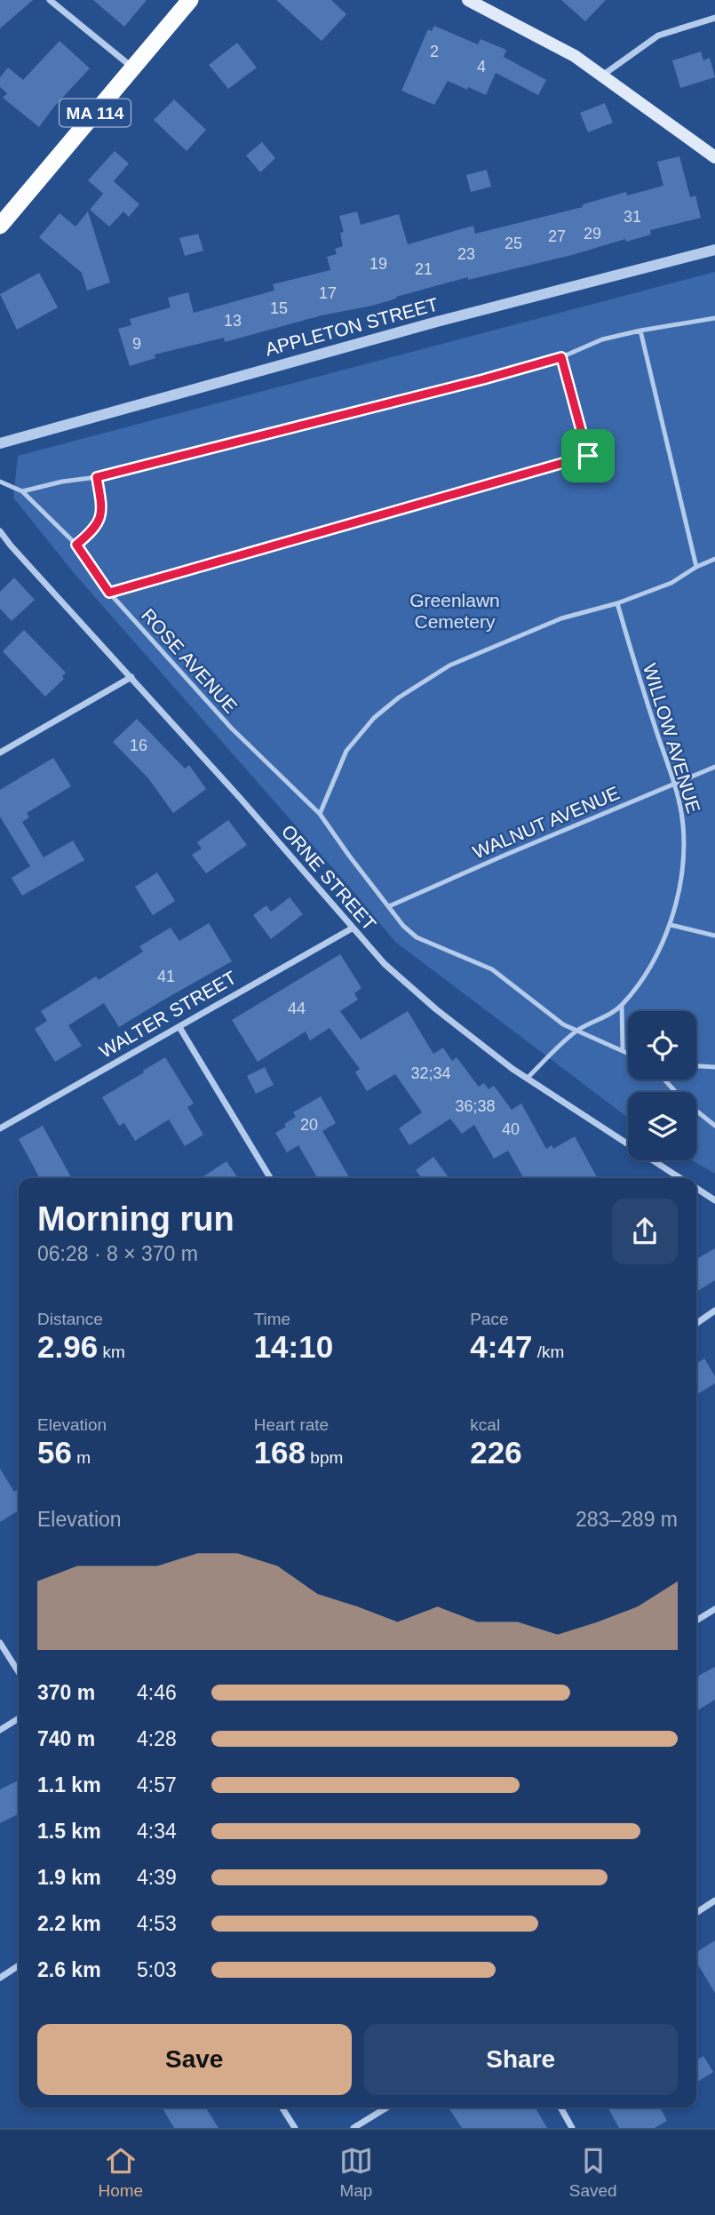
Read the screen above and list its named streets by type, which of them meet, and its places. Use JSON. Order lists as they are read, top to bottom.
{
  "streets": {
    "highway": ["MA 114"],
    "street": ["APPLETON STREET", "ORNE STREET", "WALTER STREET"],
    "lane": ["ROSE AVENUE", "WILLOW AVENUE", "WALNUT AVENUE"]
  },
  "crossings": [
    ["ROSE AVENUE", "WILLOW AVENUE"],
    ["ROSE AVENUE", "WALNUT AVENUE"],
    ["WILLOW AVENUE", "WALNUT AVENUE"],
    ["WILLOW AVENUE", "ORNE STREET"],
    ["ORNE STREET", "WALTER STREET"]
  ],
  "parks": ["Greenlawn Cemetery"],
  "house_numbers": [
    "2",
    "4",
    "31",
    "29",
    "27",
    "25",
    "23",
    "19",
    "21",
    "17",
    "15",
    "13",
    "9",
    "16",
    "41",
    "44",
    "32;34",
    "36;38",
    "20",
    "40"
  ],
  "page": {
    "heading": ["Morning run", "06:28 · 8 × 370 m"],
    "stats": [
      ["Distance", "2.96 km"],
      ["Time", "14:10"],
      ["Pace", "4:47 /km"],
      ["Elevation", "56 m"],
      ["Heart rate", "168 bpm"],
      ["kcal", "226"]
    ],
    "chart": ["Elevation", "283–289 m"],
    "list": [
      {
        "name": "370 m",
        "note": "4:46"
      },
      {
        "name": "740 m",
        "note": "4:28"
      },
      {
        "name": "1.1 km",
        "note": "4:57"
      },
      {
        "name": "1.5 km",
        "note": "4:34"
      },
      {
        "name": "1.9 km",
        "note": "4:39"
      },
      {
        "name": "2.2 km",
        "note": "4:53"
      },
      {
        "name": "2.6 km",
        "note": "5:03"
      }
    ],
    "buttons": ["Save", "Share"],
    "tabs": ["Home", "Map", "Saved"]
  }
}
